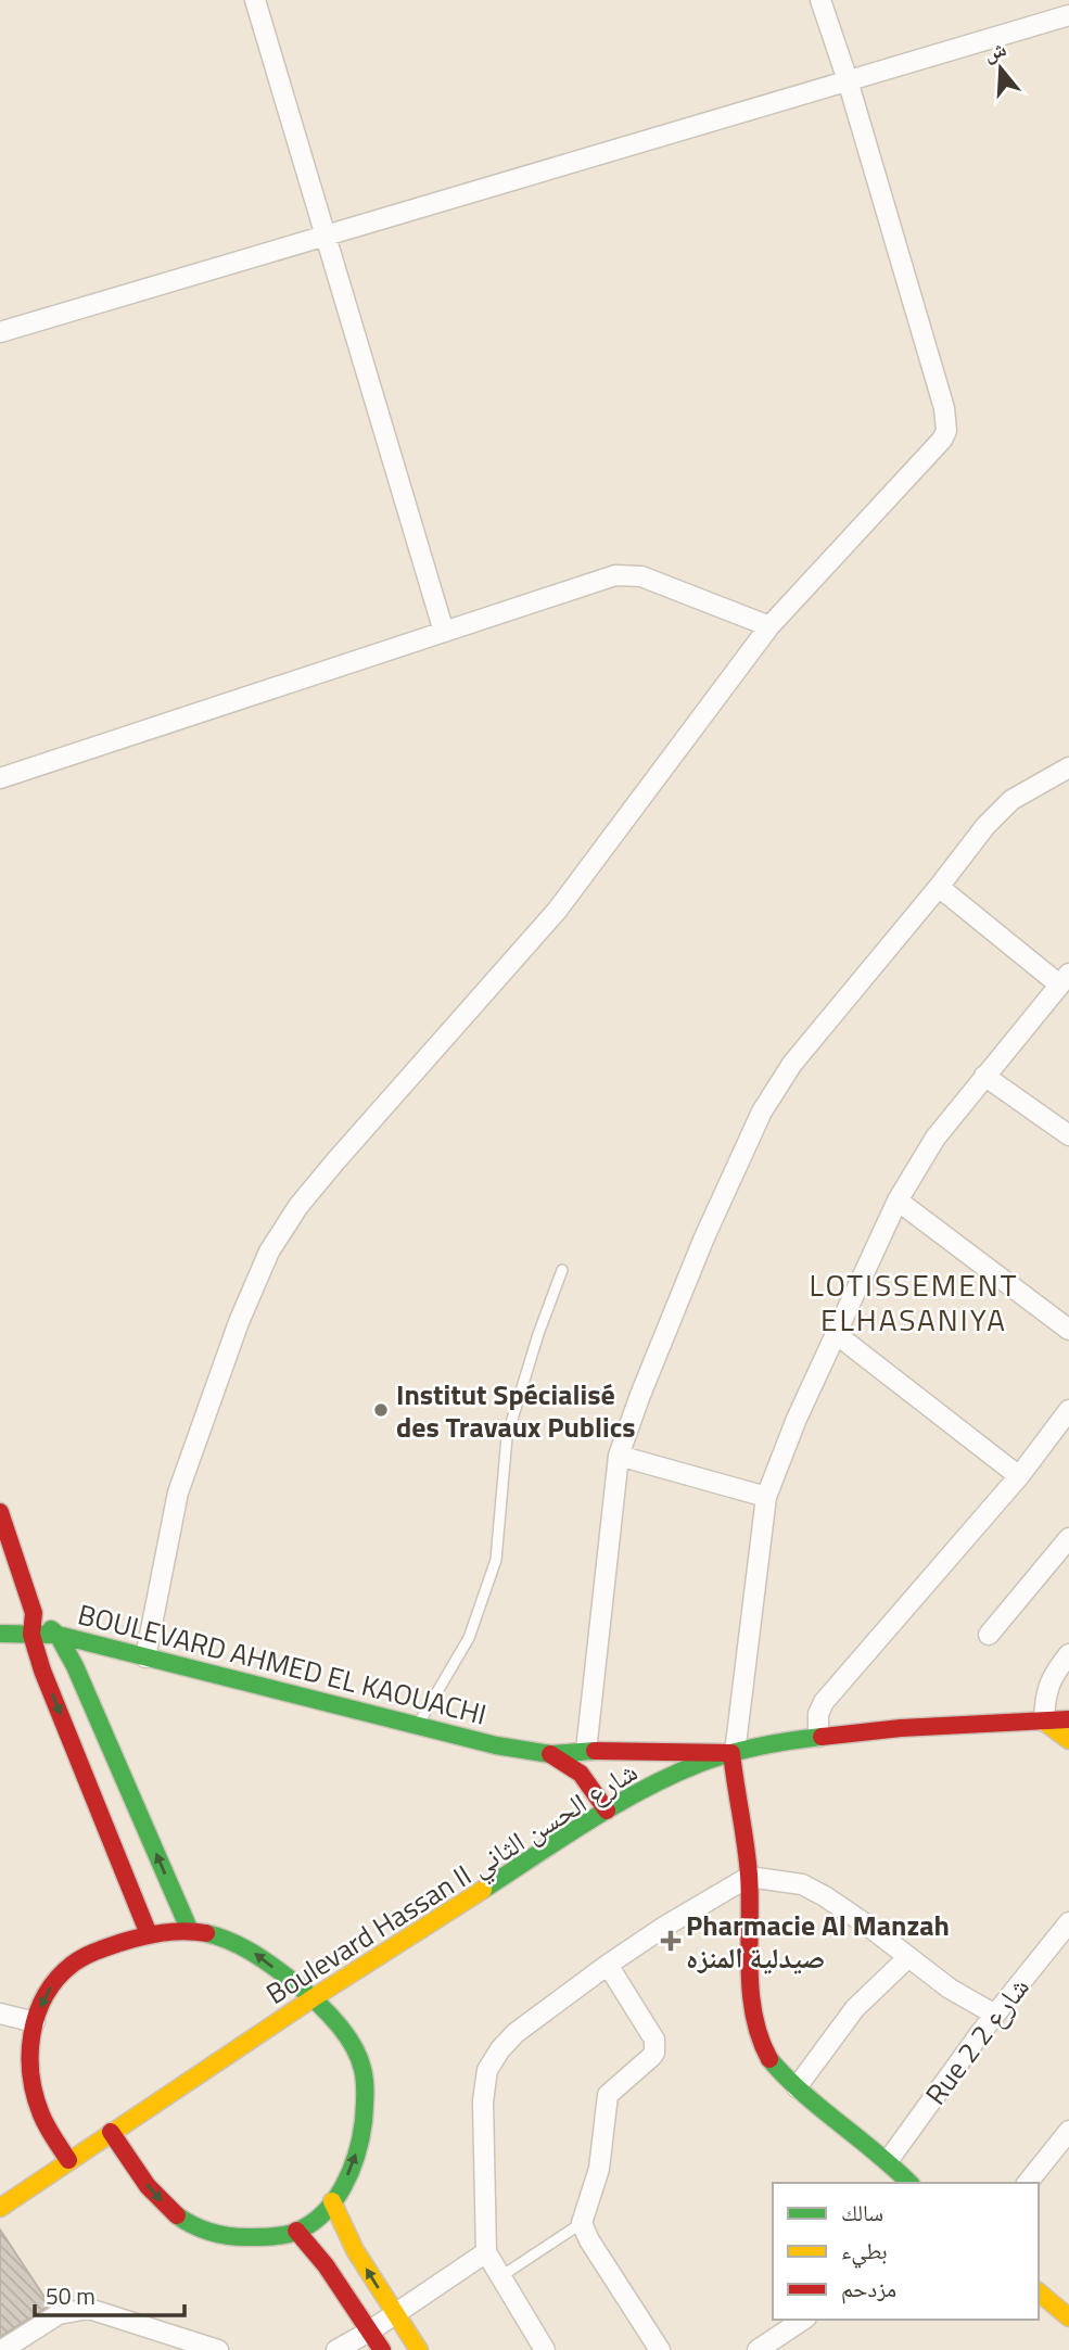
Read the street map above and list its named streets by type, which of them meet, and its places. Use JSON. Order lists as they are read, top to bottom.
{
  "streets": {
    "street": ["BOULEVARD AHMED EL KAOUACHI", "Boulevard Hassan II شارع الحسن الثاني", "Rue 2 شارع 2"]
  },
  "crossings": [
    ["BOULEVARD AHMED EL KAOUACHI", "Boulevard Hassan II شارع الحسن الثاني"]
  ],
  "districts": ["LOTISSEMENT ELHASANIYA"],
  "places": {
    "other": ["Institut Spécialisé des Travaux Publics"],
    "health": ["Pharmacie Al Manzah صيدلية المنزه"]
  },
  "legend": ["سالك", "بطيء", "مزدحم"],
  "scale_bar": "50 m",
  "north": "top"
}
